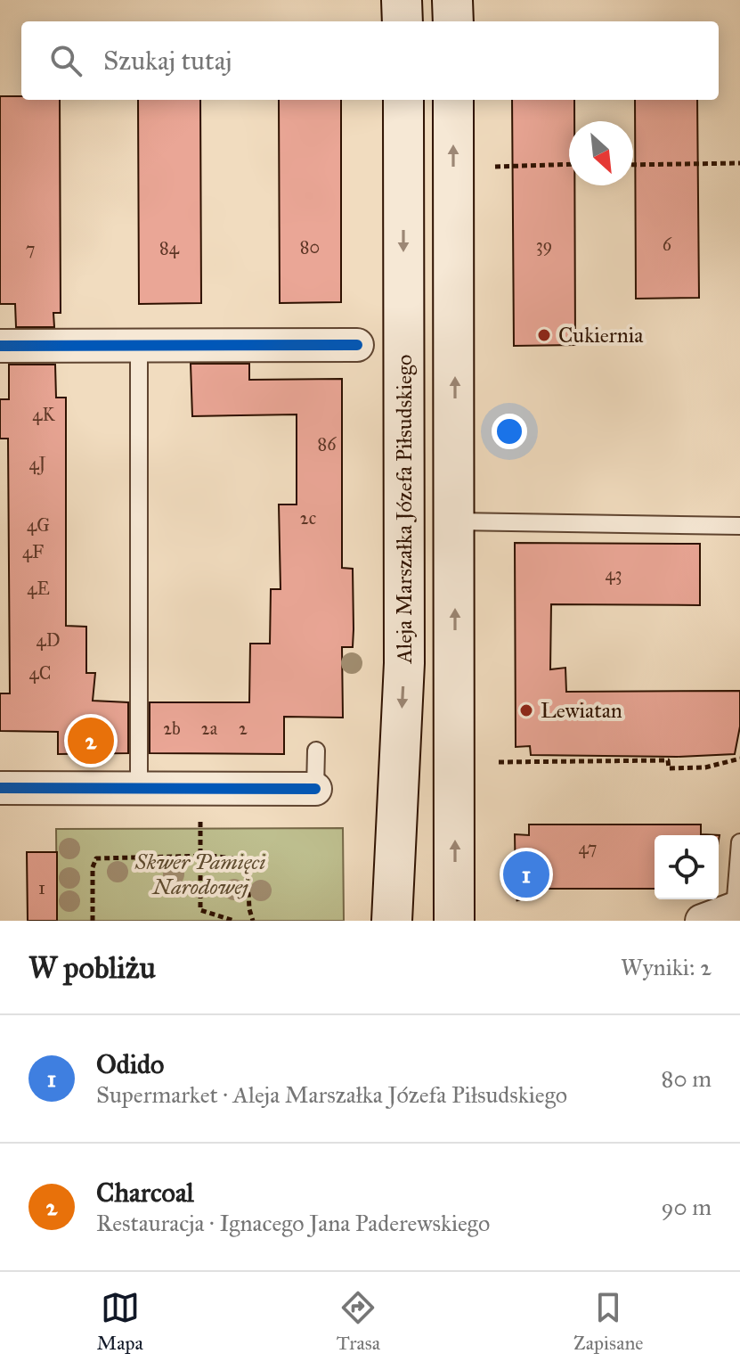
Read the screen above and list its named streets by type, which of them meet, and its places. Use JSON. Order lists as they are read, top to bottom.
{
  "streets": {
    "main road": ["Aleja Marszałka Józefa Piłsudskiego"]
  },
  "parks": ["Skwer Pamięci Narodowej"],
  "places": ["Cukiernia", "Lewiatan"],
  "house_numbers": [
    "6",
    "39",
    "80",
    "84",
    "7",
    "4K",
    "86",
    "4J",
    "2c",
    "4G",
    "4F",
    "43",
    "4E",
    "4D",
    "4C",
    "2b",
    "2a",
    "2",
    "47",
    "1"
  ],
  "north": "bottom right",
  "page": {
    "search": "Szukaj tutaj",
    "pins": ["2", "1"],
    "heading": ["W pobliżu", "Wyniki: 2"],
    "list": [
      {
        "mark": "1",
        "name": "Odido",
        "note": "Supermarket · Aleja Marszałka Józefa Piłsudskiego",
        "value": "80 m"
      },
      {
        "mark": "2",
        "name": "Charcoal",
        "note": "Restauracja · Ignacego Jana Paderewskiego",
        "value": "90 m"
      }
    ],
    "nav": ["Mapa", "Trasa", "Zapisane"]
  }
}
